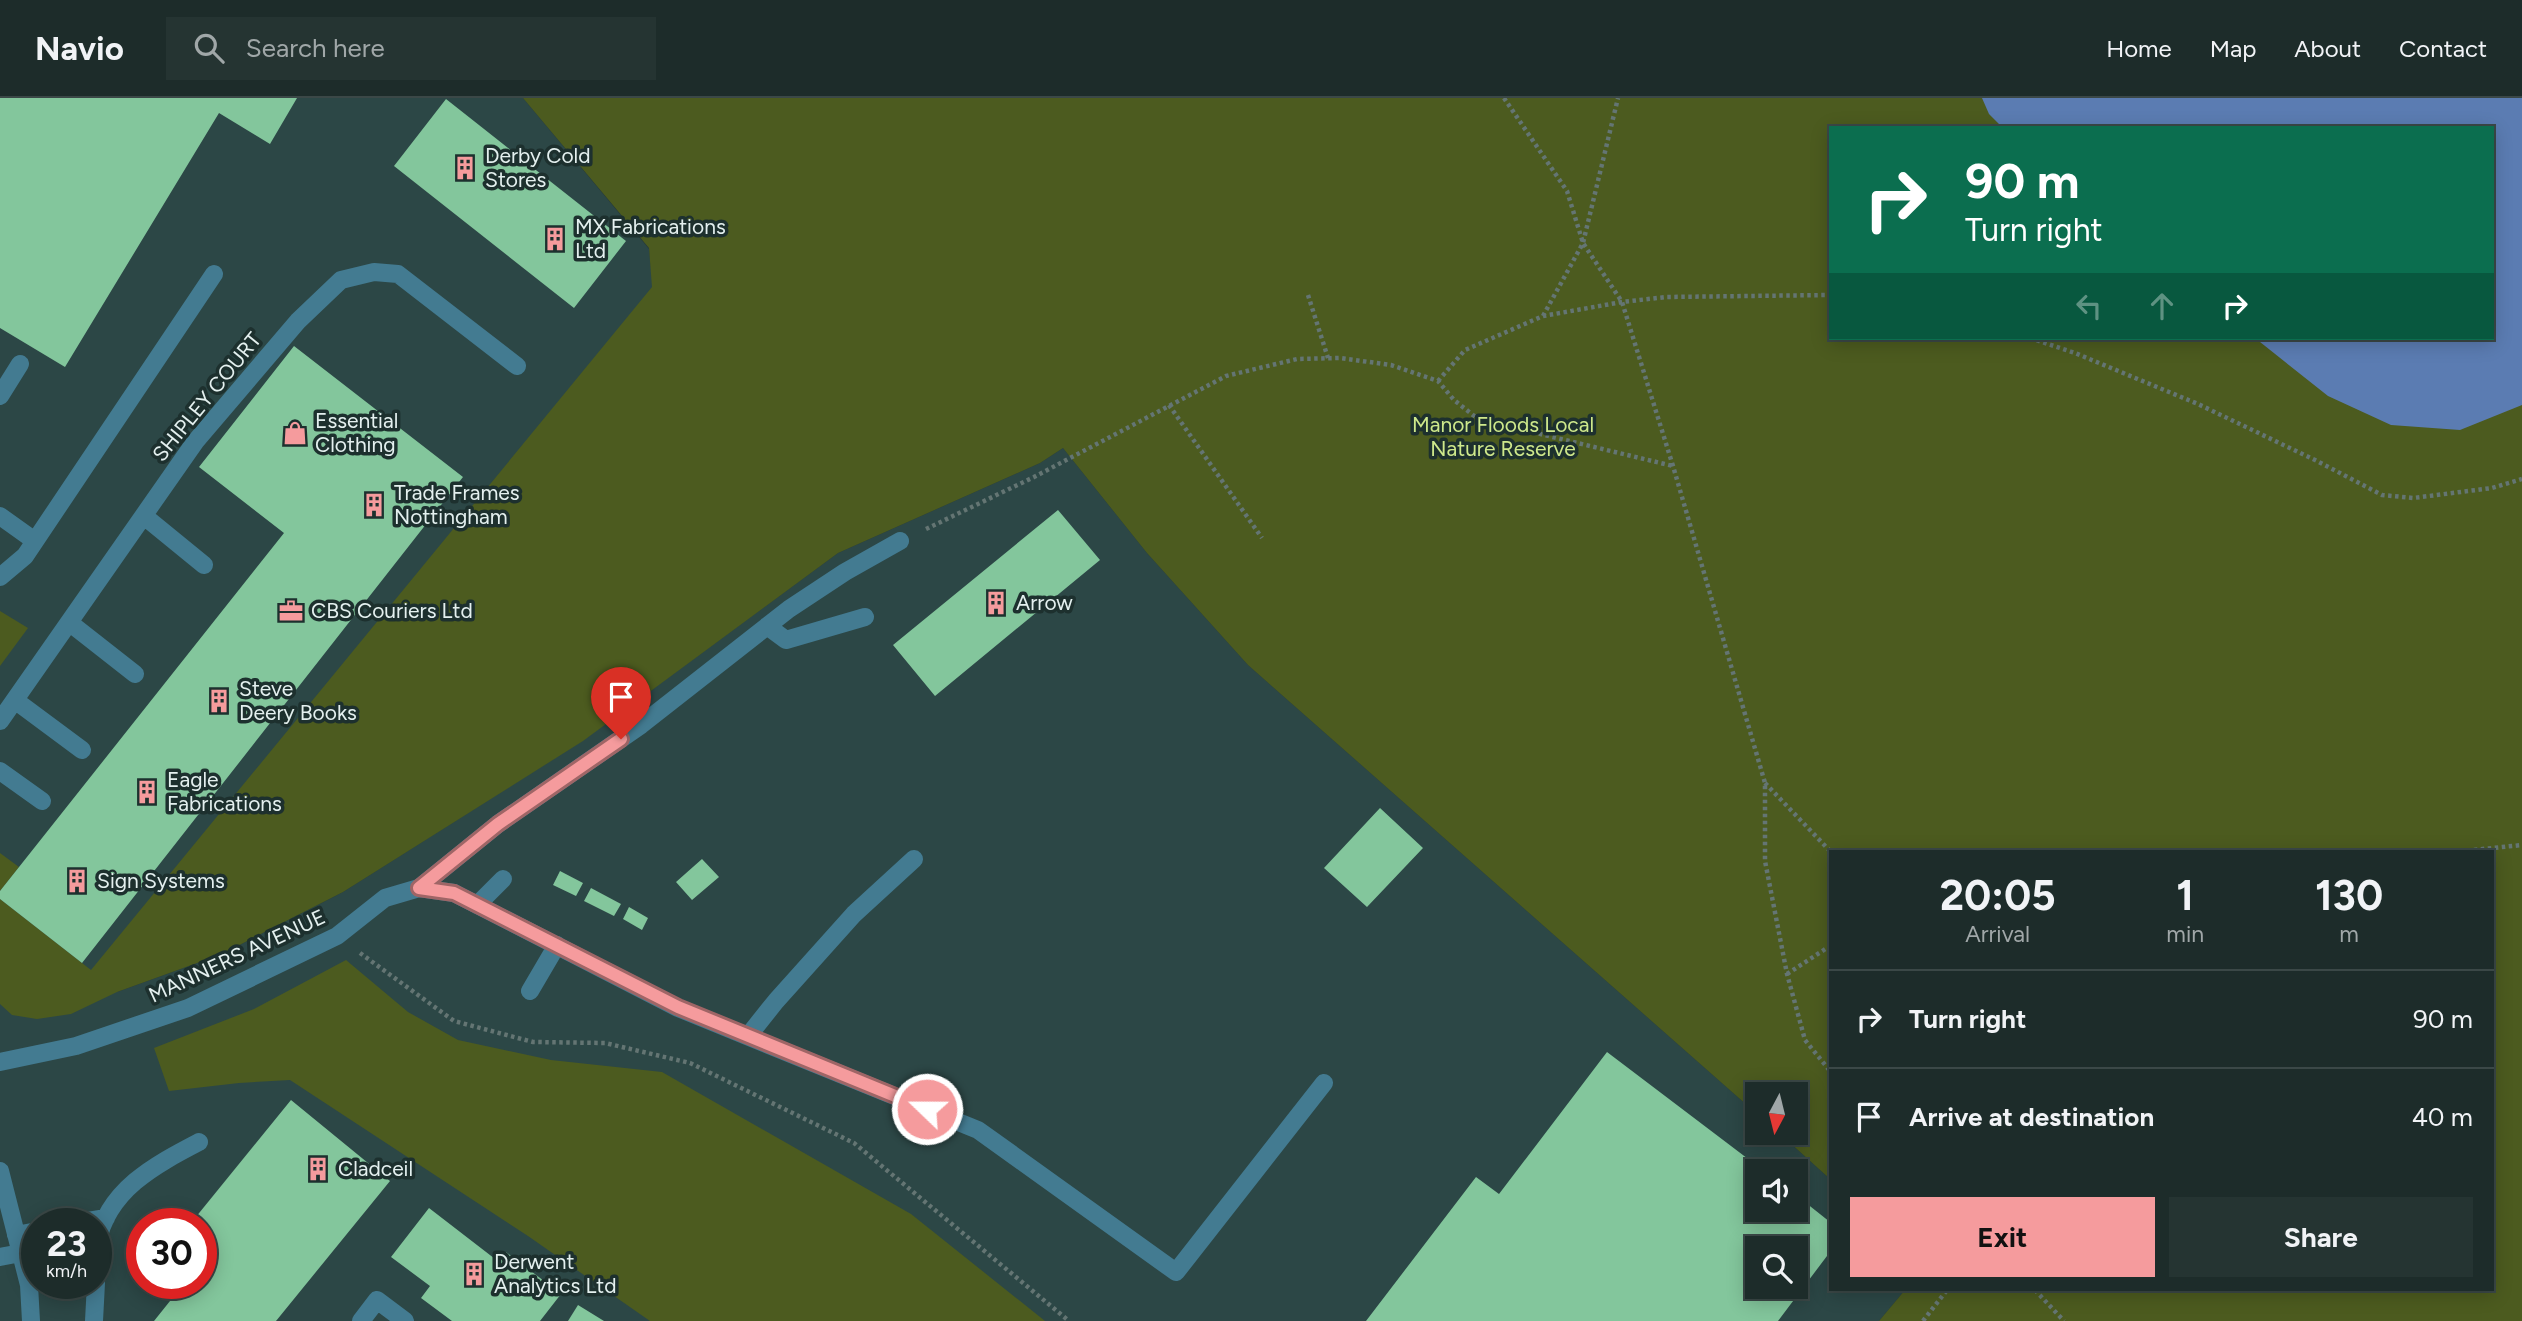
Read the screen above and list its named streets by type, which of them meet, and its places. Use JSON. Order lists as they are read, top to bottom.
{
  "streets": {
    "street": ["SHIPLEY COURT", "MANNERS AVENUE"]
  },
  "parks": ["Manor Floods Local Nature Reserve"],
  "places": {
    "building": [
      "Derby Cold Stores",
      "MX Fabrications Ltd",
      "Trade Frames Nottingham",
      "Arrow",
      "Steve Deery Books",
      "Eagle Fabrications",
      "Sign Systems",
      "Cladceil",
      "Derwent Analytics Ltd"
    ],
    "shop": ["Essential Clothing"],
    "office": ["CBS Couriers Ltd"]
  },
  "north": "bottom",
  "page": {
    "header": "Navio",
    "search": "Search here",
    "nav": [
      "Home",
      "Map",
      "About",
      "Contact"
    ],
    "turn": ["90 m", "Turn right"],
    "eta": [
      "20:05",
      "Arrival",
      "1",
      "min",
      "130",
      "m"
    ],
    "list": [
      {
        "name": "Turn right",
        "value": "90 m"
      },
      {
        "name": "Arrive at destination",
        "value": "40 m"
      }
    ],
    "buttons": ["Exit", "Share"],
    "speed": "23 km/h",
    "limit": "30"
  }
}
